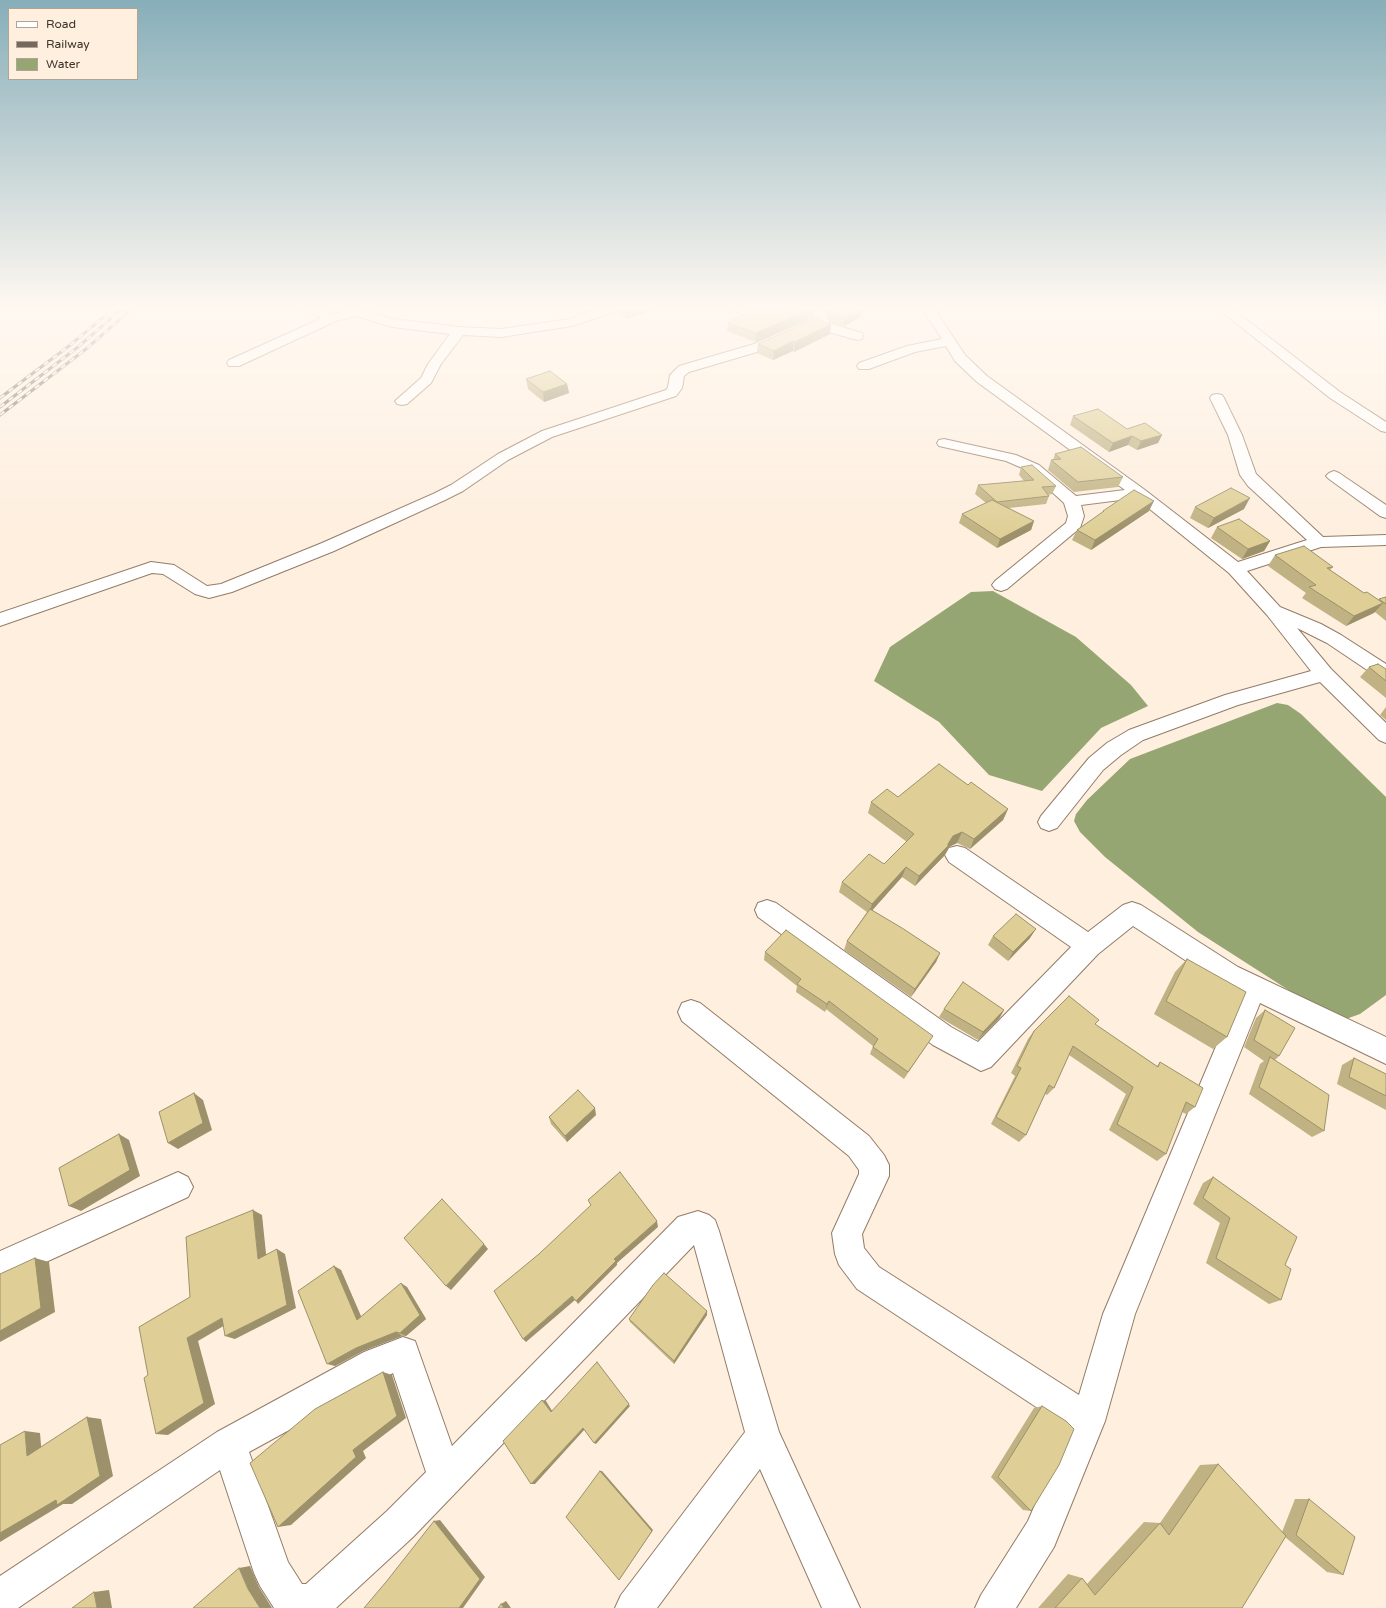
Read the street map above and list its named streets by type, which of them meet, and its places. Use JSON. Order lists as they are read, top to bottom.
{
  "legend": ["Road", "Railway", "Water"]
}
